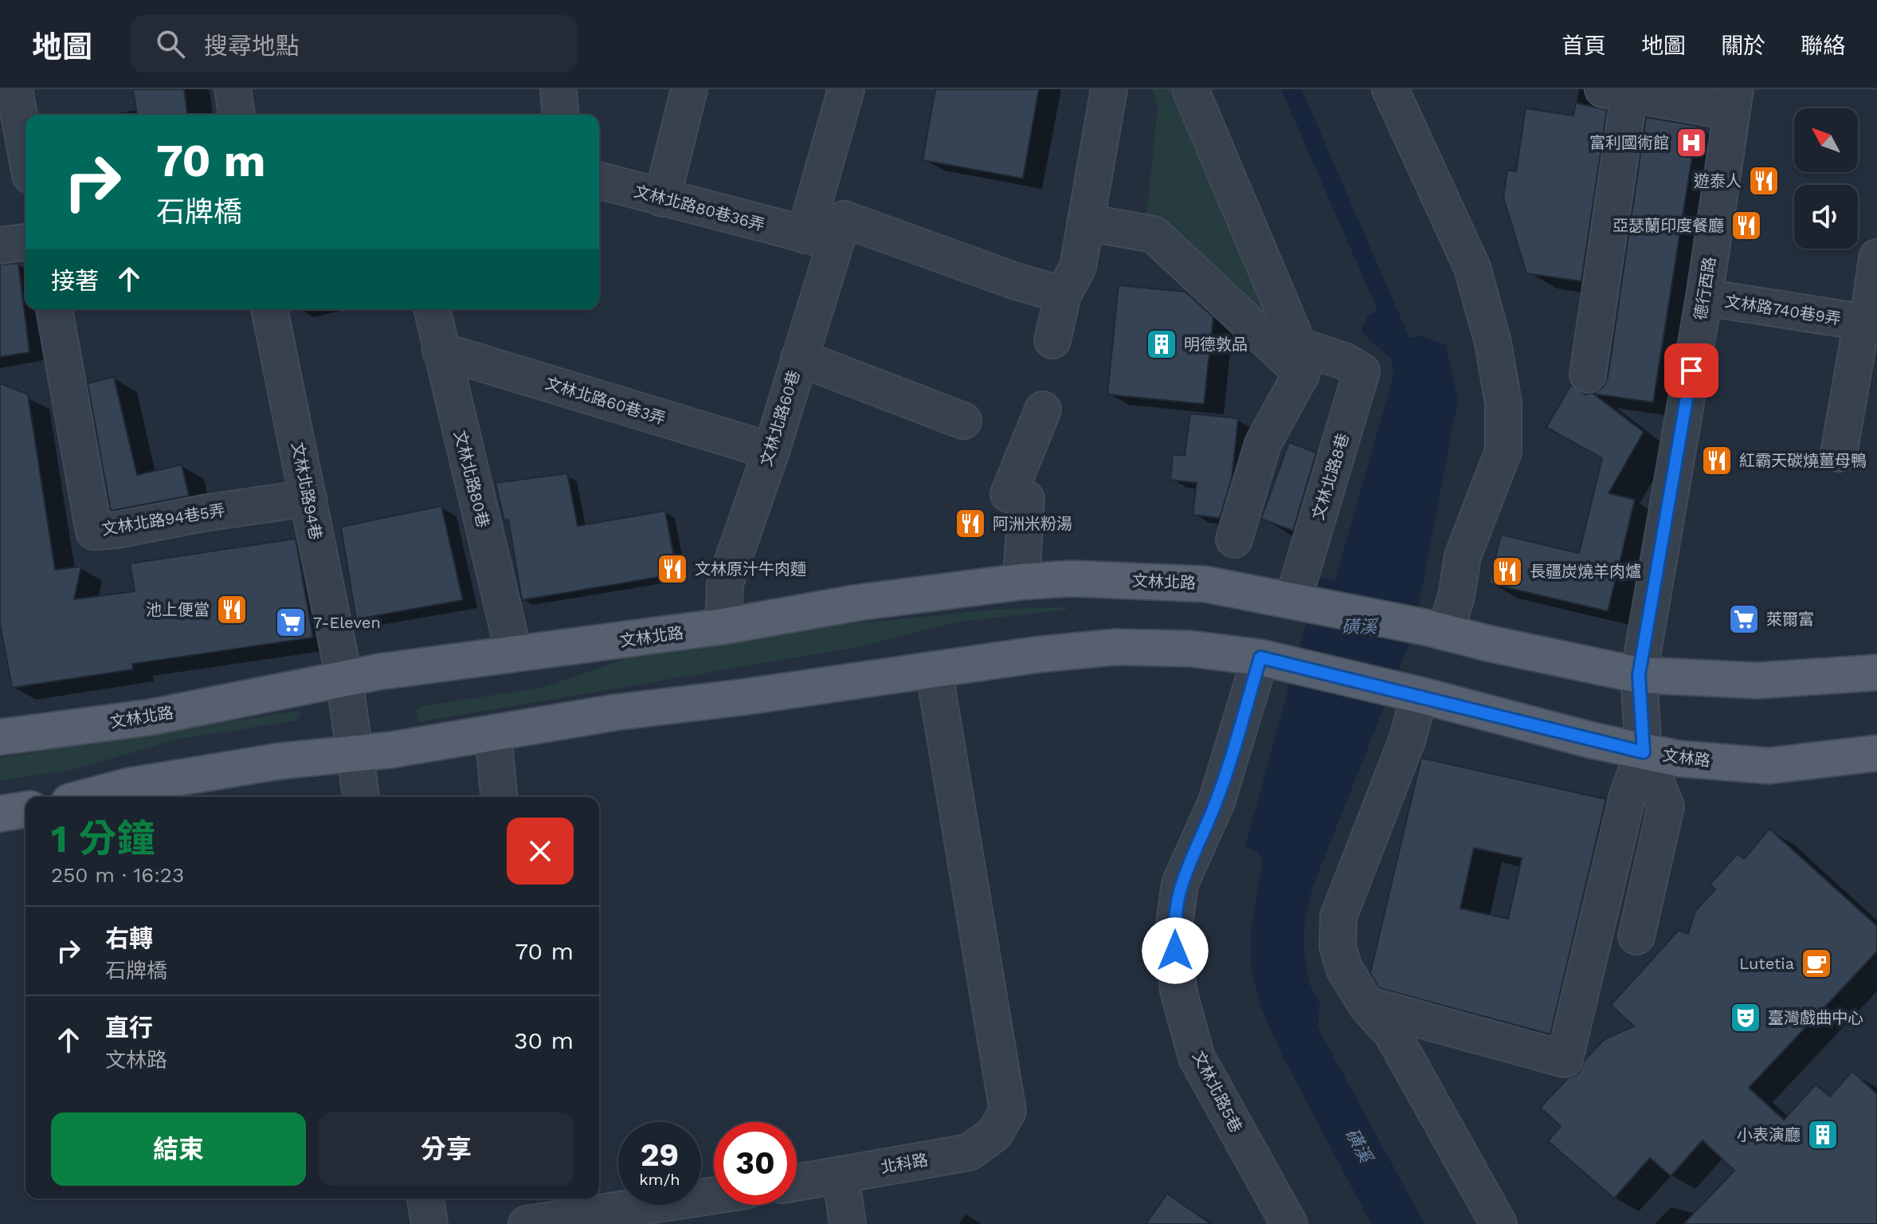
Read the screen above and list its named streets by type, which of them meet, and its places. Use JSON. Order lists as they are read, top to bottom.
{
  "streets": {
    "main road": ["文林北路", "文林路"],
    "street": [
      "文林北路80巷36弄",
      "德行西路",
      "文林路740巷9弄",
      "文林北路60巷3弄",
      "文林北路60巷",
      "文林北路8巷",
      "文林北路80巷",
      "文林北路94巷",
      "文林北路94巷5弄",
      "文林北路5巷",
      "北科路"
    ]
  },
  "crossings": [
    ["文林北路80巷36弄", "文林北路60巷"],
    ["德行西路", "文林路740巷9弄"],
    ["德行西路", "文林路"],
    ["文林北路60巷3弄", "文林北路60巷"],
    ["文林北路60巷3弄", "文林北路80巷"],
    ["文林北路60巷", "文林北路"],
    ["文林北路8巷", "文林北路"],
    ["文林北路80巷", "文林北路"],
    ["文林北路94巷", "文林北路94巷5弄"],
    ["文林北路94巷", "文林北路"],
    ["文林路", "文林北路5巷"]
  ],
  "water": ["磺溪"],
  "places": {
    "hospital": ["富利國術館"],
    "restaurant": [
      "遊泰人",
      "亞瑟蘭印度餐廳",
      "紅霸天碳燒薑母鴨",
      "阿洲米粉湯",
      "文林原汁牛肉麵",
      "長疆炭燒羊肉爐",
      "池上便當"
    ],
    "building": ["明德敦品", "小表演廳"],
    "supermarket": ["萊爾富", "7-Eleven"],
    "cafe": ["Lutetia"],
    "theatre": ["臺灣戲曲中心"]
  },
  "north": "top left",
  "page": {
    "header": "地圖",
    "search": "搜尋地點",
    "nav": [
      "首頁",
      "地圖",
      "關於",
      "聯絡"
    ],
    "turn": ["70 m", "石牌橋"],
    "then": "接著",
    "heading": ["1 分鐘", "250 m · 16:23"],
    "list": [
      {
        "name": "右轉",
        "note": "石牌橋",
        "value": "70 m"
      },
      {
        "name": "直行",
        "note": "文林路",
        "value": "30 m"
      }
    ],
    "buttons": ["結束", "分享"],
    "speed": "29 km/h",
    "limit": "30"
  }
}
